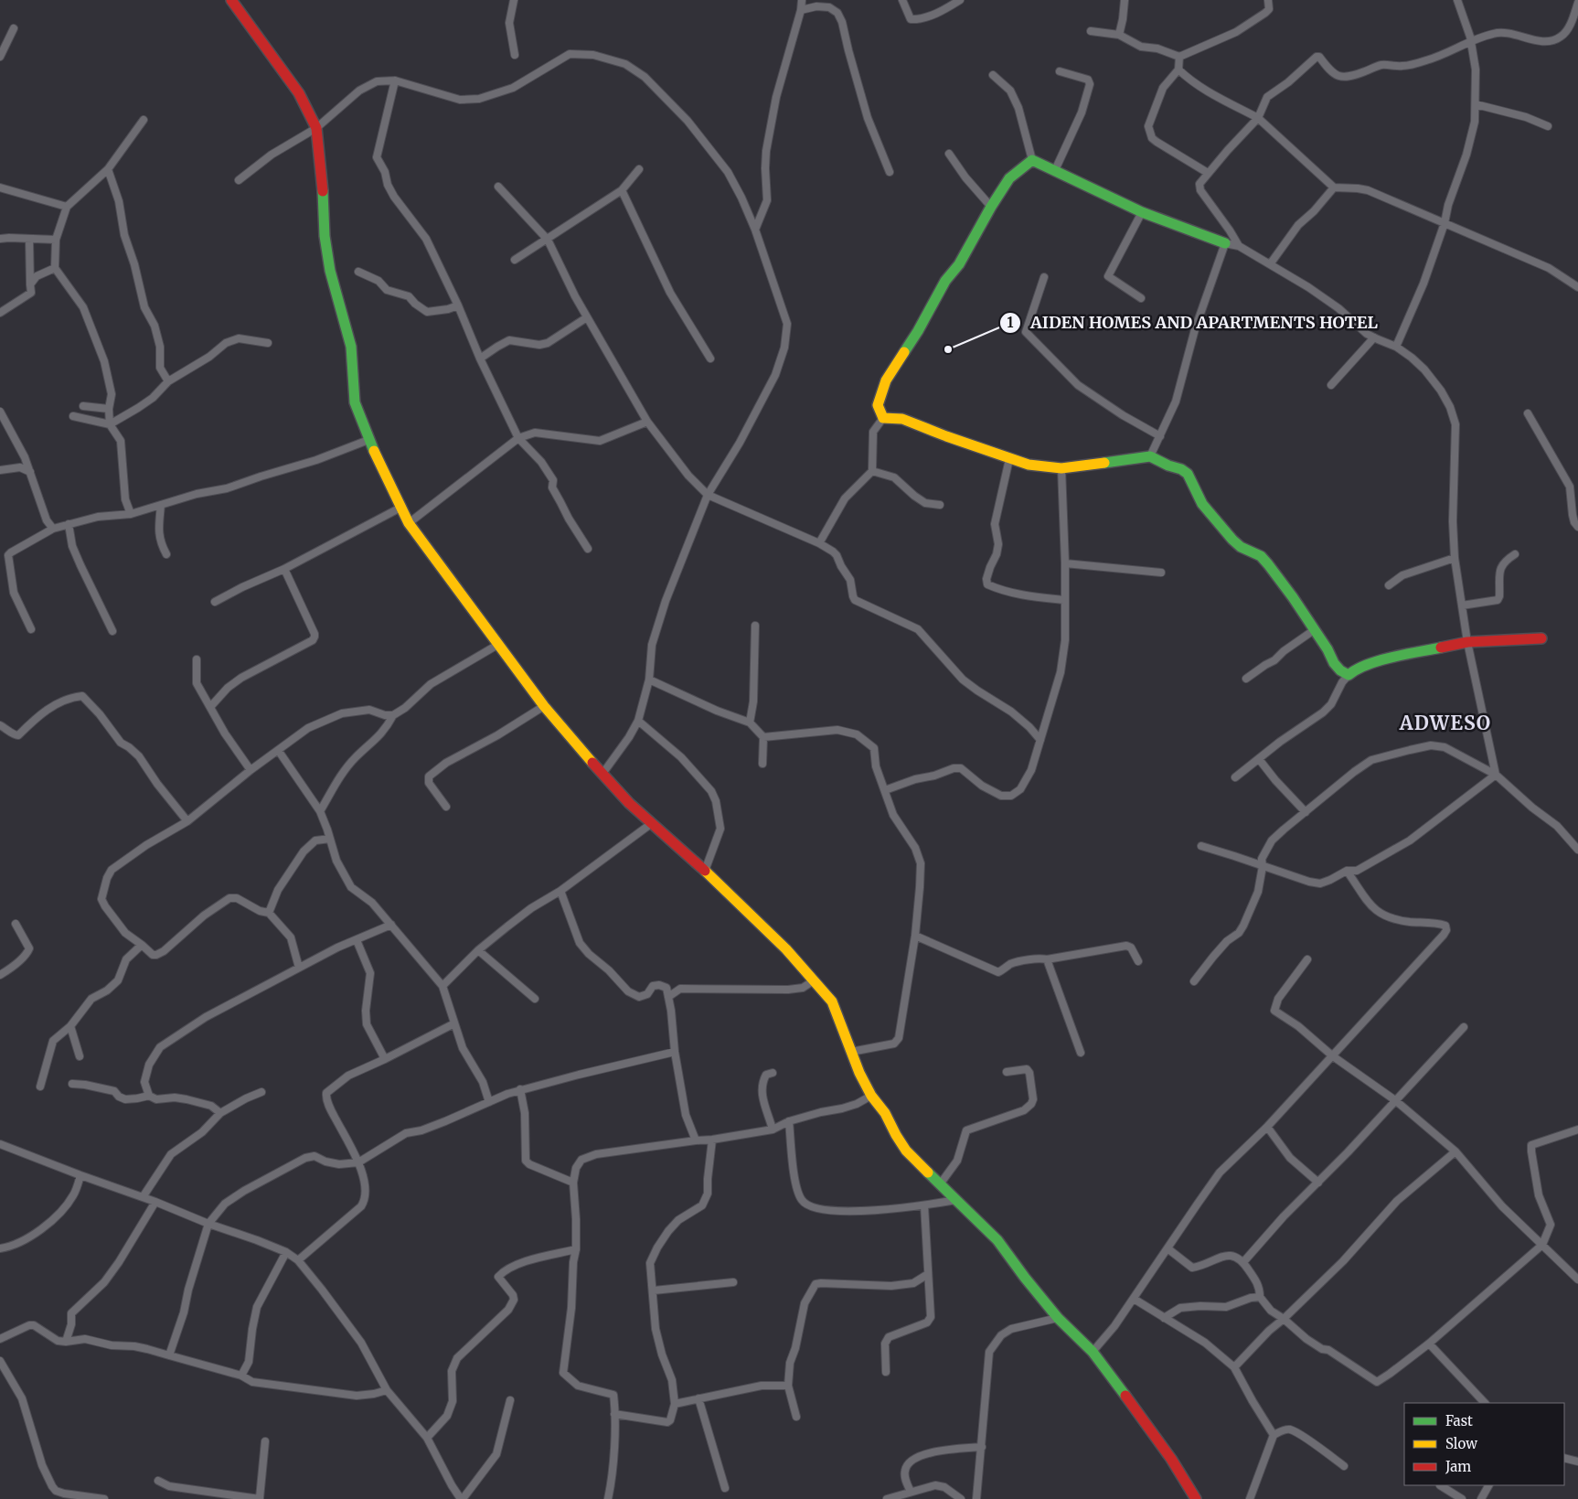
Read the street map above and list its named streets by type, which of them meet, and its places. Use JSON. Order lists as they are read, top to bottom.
{
  "districts": ["ADWESO"],
  "places": ["AIDEN HOMES AND APARTMENTS HOTEL"],
  "legend": ["Fast", "Slow", "Jam"]
}
